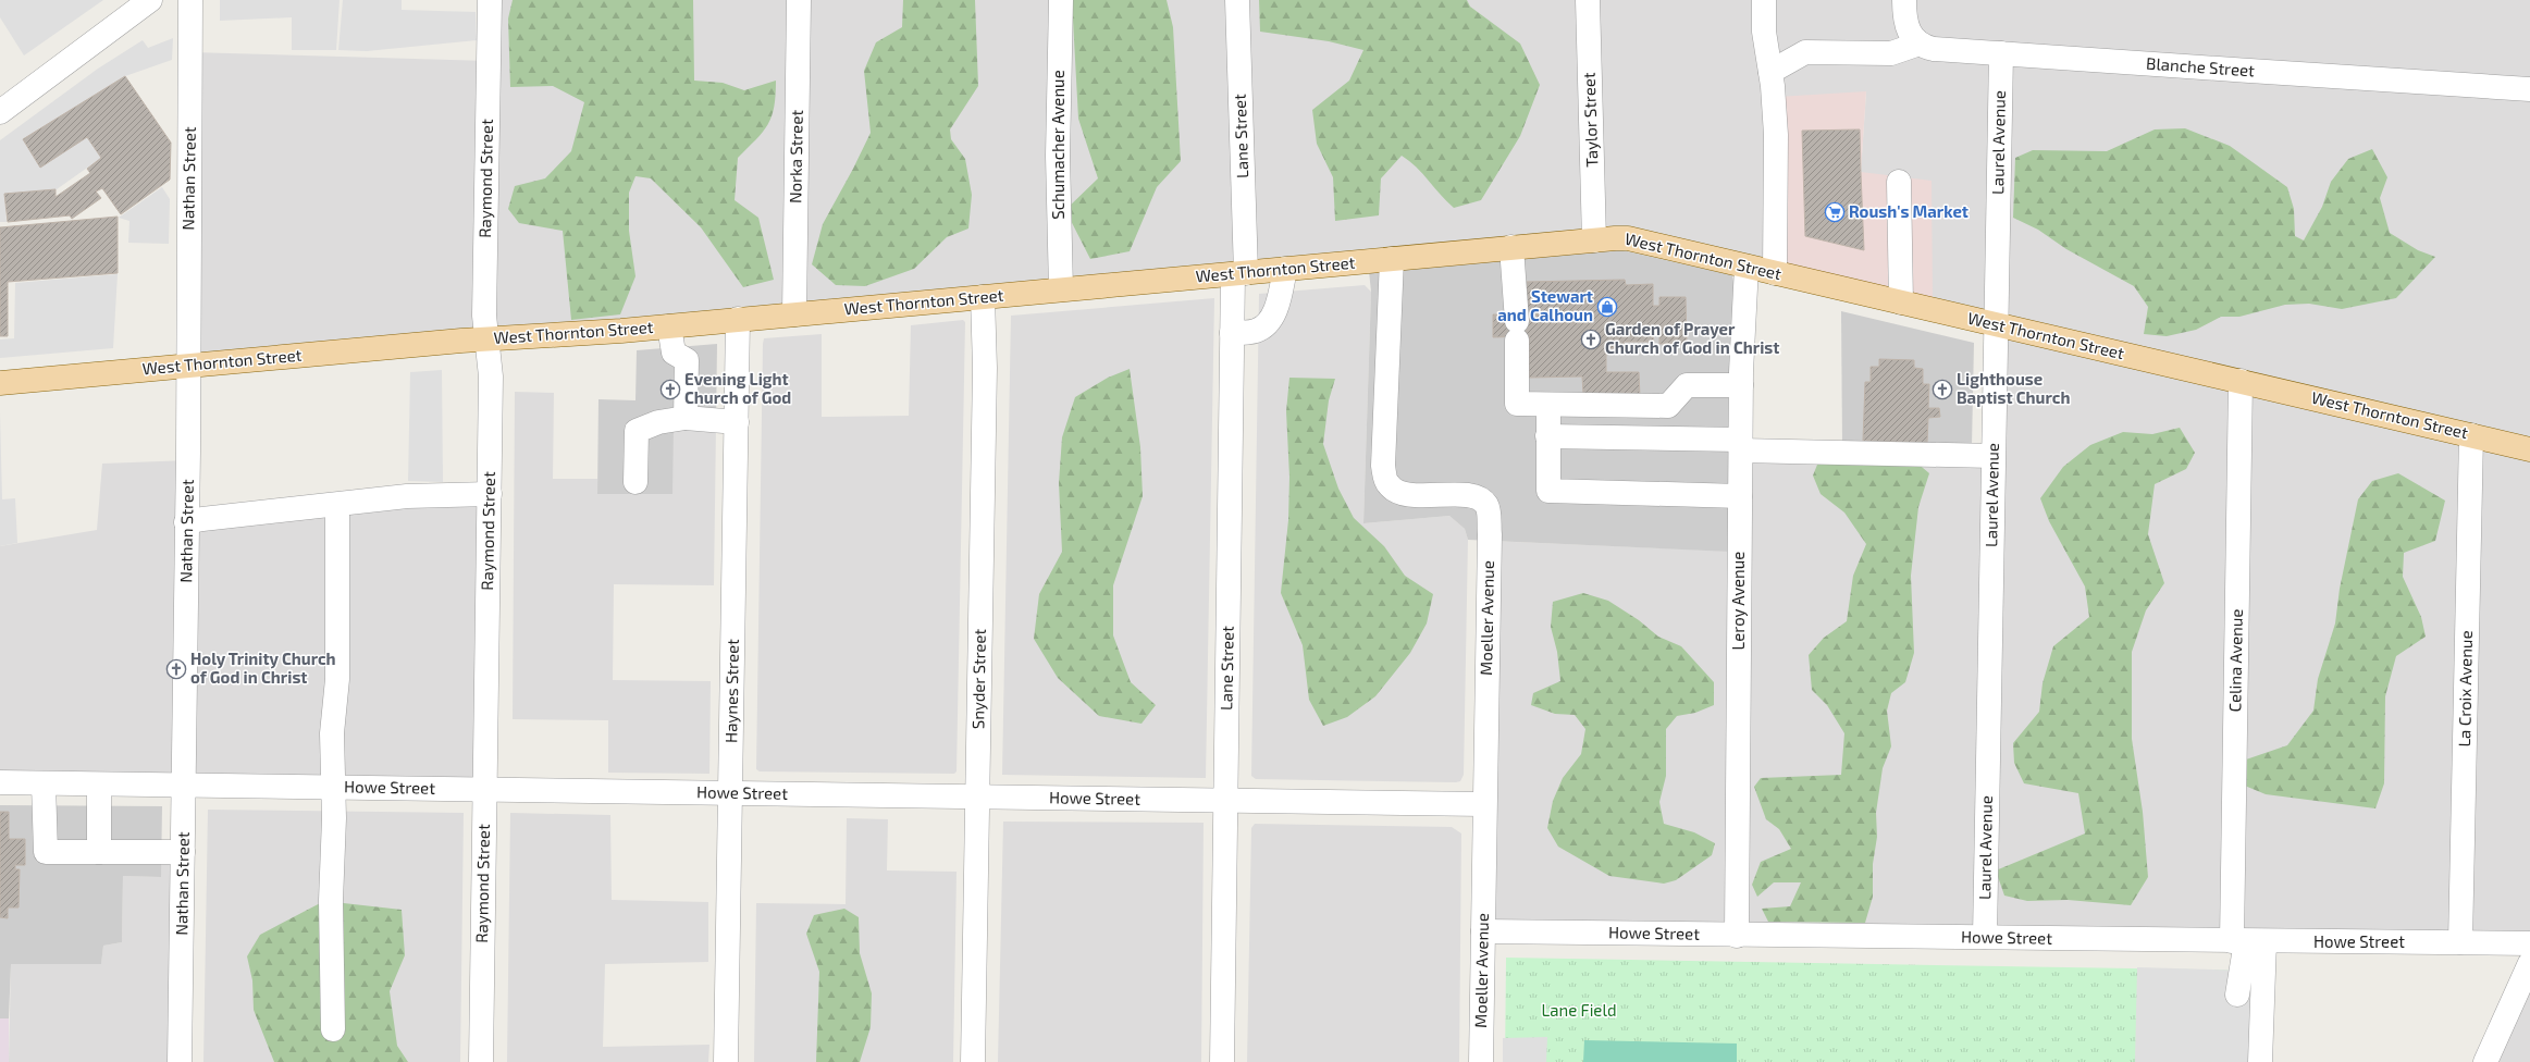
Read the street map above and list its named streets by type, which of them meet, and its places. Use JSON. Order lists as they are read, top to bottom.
{
  "streets": {
    "main road": ["West Thornton Street"],
    "street": [
      "Blanche Street",
      "Taylor Street",
      "Lane Street",
      "Laurel Avenue",
      "Schumacher Avenue",
      "Norka Street",
      "Nathan Street",
      "Raymond Street",
      "Leroy Avenue",
      "Moeller Avenue",
      "Celina Avenue",
      "Snyder Street",
      "La Croix Avenue",
      "Haynes Street",
      "Howe Street"
    ]
  },
  "crossings": [
    ["Blanche Street", "Laurel Avenue"],
    ["Taylor Street", "West Thornton Street"],
    ["Lane Street", "West Thornton Street"],
    ["Lane Street", "Howe Street"],
    ["Laurel Avenue", "West Thornton Street"],
    ["Laurel Avenue", "Howe Street"],
    ["Schumacher Avenue", "West Thornton Street"],
    ["Norka Street", "West Thornton Street"],
    ["Nathan Street", "West Thornton Street"],
    ["Nathan Street", "Howe Street"],
    ["Raymond Street", "West Thornton Street"],
    ["Raymond Street", "Howe Street"],
    ["West Thornton Street", "Leroy Avenue"],
    ["West Thornton Street", "Moeller Avenue"],
    ["West Thornton Street", "Celina Avenue"],
    ["West Thornton Street", "Snyder Street"],
    ["West Thornton Street", "La Croix Avenue"],
    ["West Thornton Street", "Haynes Street"],
    ["Leroy Avenue", "Howe Street"],
    ["Moeller Avenue", "Howe Street"],
    ["Celina Avenue", "Howe Street"],
    ["Snyder Street", "Howe Street"],
    ["La Croix Avenue", "Howe Street"],
    ["Haynes Street", "Howe Street"]
  ],
  "parks": ["Lane Field"],
  "places": {
    "supermarket": ["Roush's Market"],
    "shop": ["Stewart and Calhoun"],
    "church": [
      "Garden of Prayer Church of God in Christ",
      "Evening Light Church of God",
      "Lighthouse Baptist Church",
      "Holy Trinity Church of God in Christ"
    ]
  }
}
